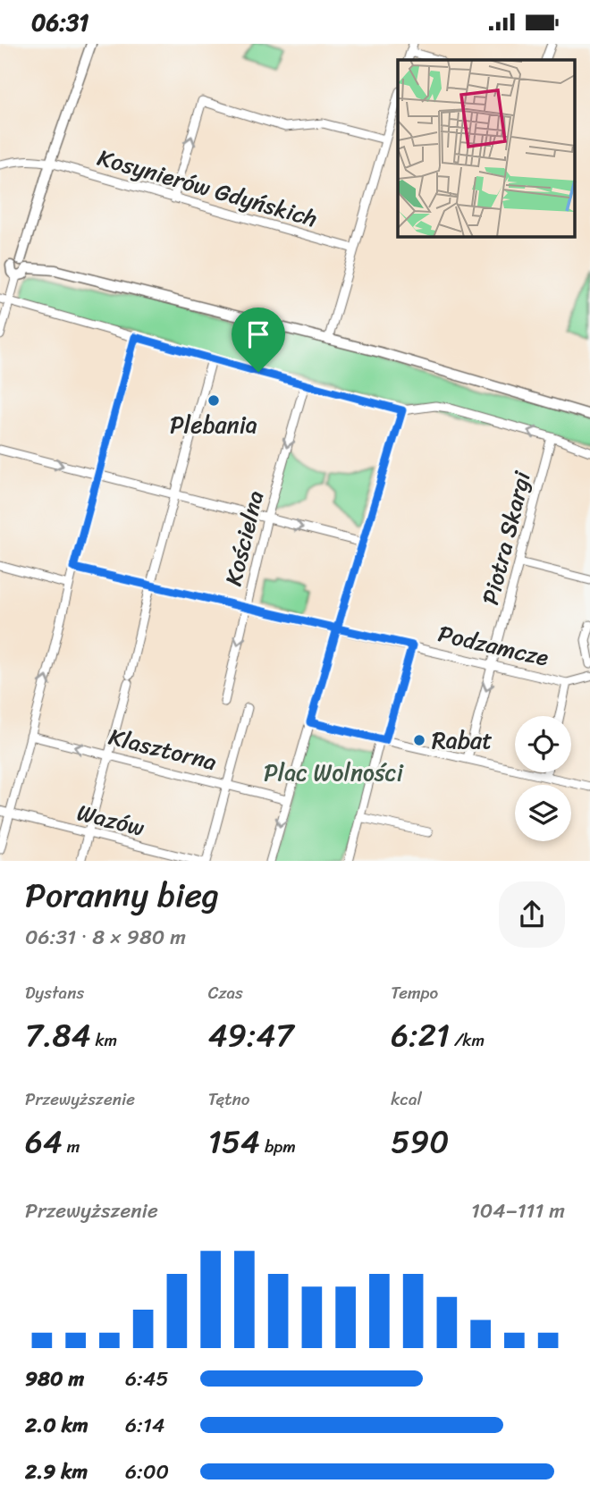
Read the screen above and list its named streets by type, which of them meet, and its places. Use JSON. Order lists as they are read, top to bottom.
{
  "streets": {
    "street": [
      "Kosynierów Gdyńskich",
      "Kościelna",
      "Piotra Skargi",
      "Podzamcze",
      "Klasztorna",
      "Wazów"
    ]
  },
  "crossings": [
    ["Kościelna", "Podzamcze"],
    ["Piotra Skargi", "Podzamcze"]
  ],
  "one_way": ["Kościelna"],
  "parks": ["Plac Wolności"],
  "places": ["Plebania", "Rabat"],
  "page": {
    "status": "06:31",
    "heading": ["Poranny bieg", "06:31 · 8 × 980 m"],
    "stats": [
      ["Dystans", "7.84 km"],
      ["Czas", "49:47"],
      ["Tempo", "6:21 /km"],
      ["Przewyższenie", "64 m"],
      ["Tętno", "154 bpm"],
      ["kcal", "590"]
    ],
    "chart": ["Przewyższenie", "104–111 m"],
    "list": [
      {
        "name": "980 m",
        "note": "6:45"
      },
      {
        "name": "2.0 km",
        "note": "6:14"
      },
      {
        "name": "2.9 km",
        "note": "6:00"
      }
    ]
  }
}
